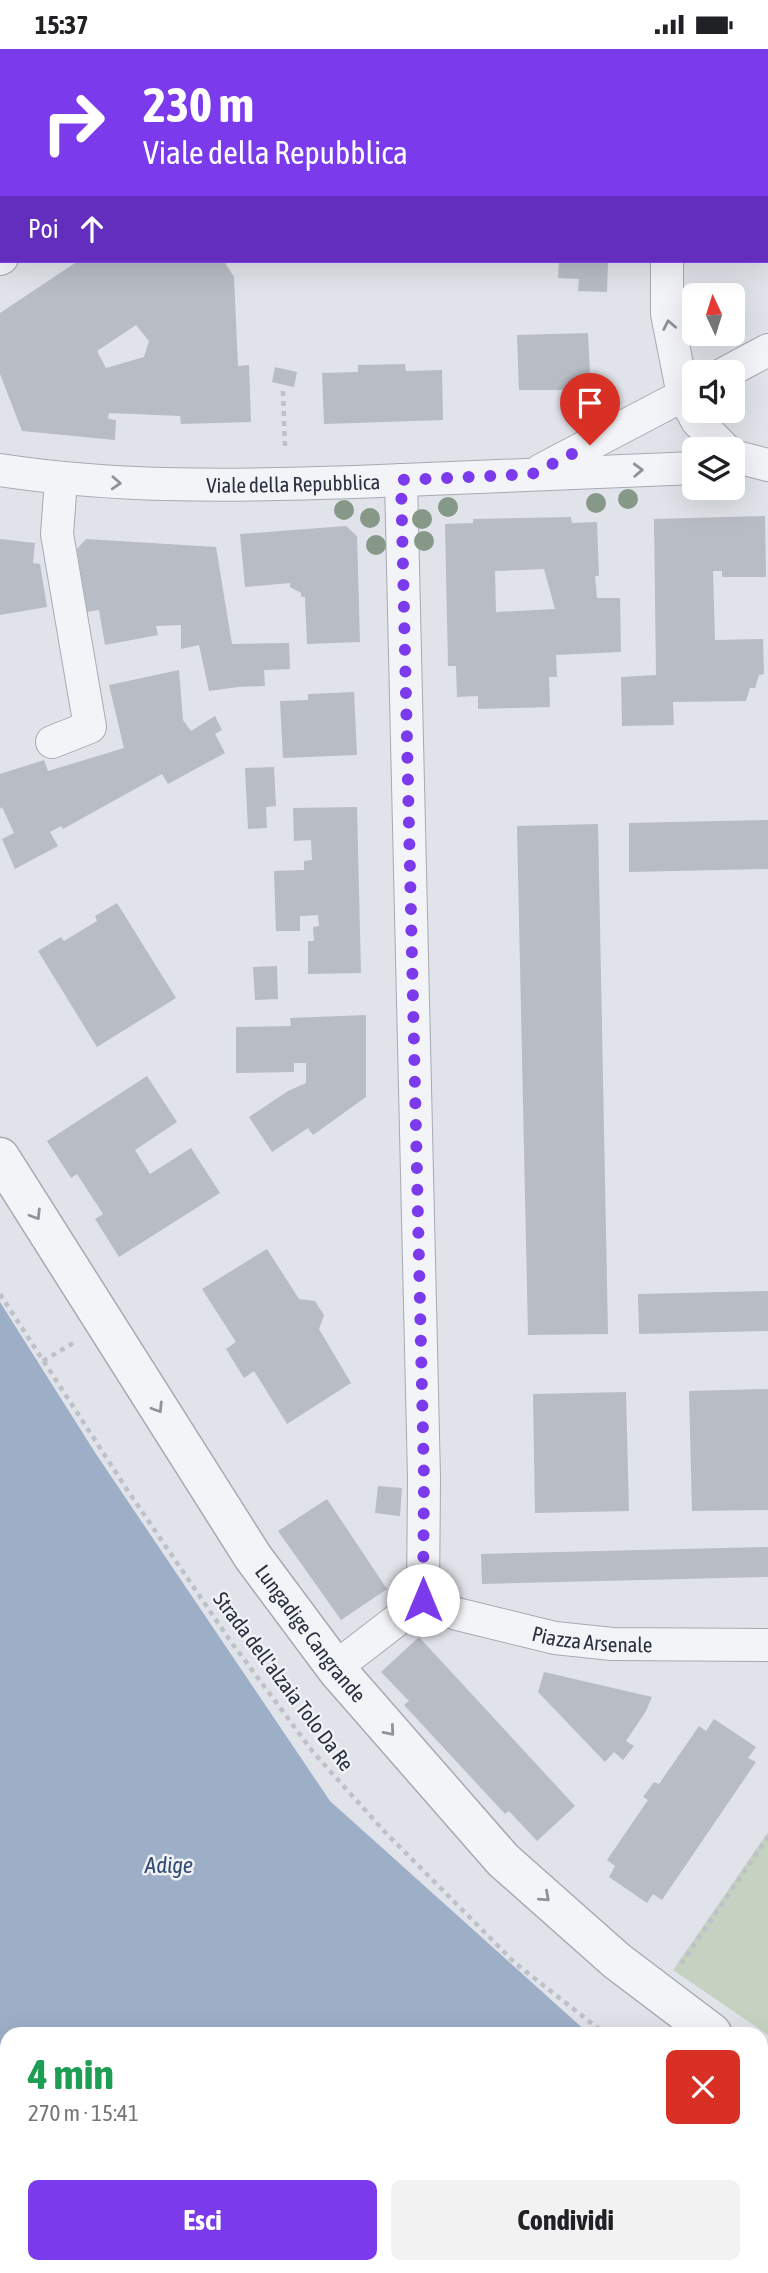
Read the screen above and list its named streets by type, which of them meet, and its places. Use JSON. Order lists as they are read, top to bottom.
{
  "streets": {
    "street": ["Viale della Repubblica", "Lungadige Cangrande", "Piazza Arsenale"],
    "path": ["Strada dell'alzaia Tolo Da Re"]
  },
  "one_way": ["Viale della Repubblica", "Lungadige Cangrande"],
  "water": ["Adige"],
  "north": "top",
  "page": {
    "status": "15:37",
    "turn": ["230 m", "Viale della Repubblica"],
    "then": "Poi",
    "heading": ["4 min", "270 m · 15:41"],
    "buttons": ["Esci", "Condividi"]
  }
}
